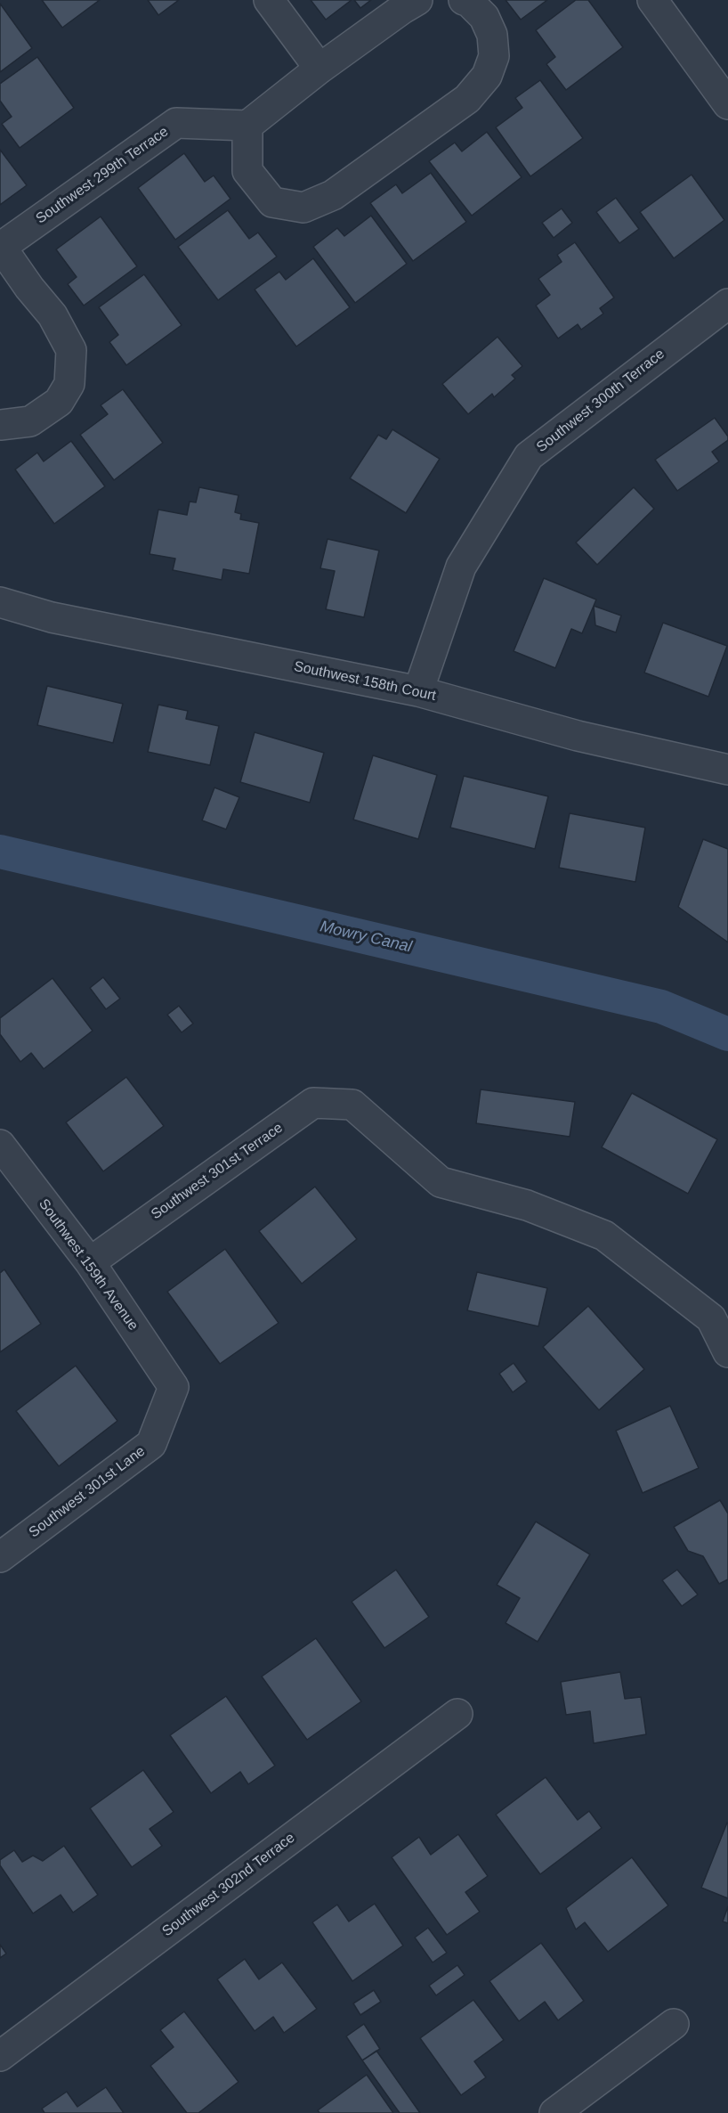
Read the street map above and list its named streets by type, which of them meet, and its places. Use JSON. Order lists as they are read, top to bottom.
{
  "streets": {
    "street": [
      "Southwest 299th Terrace",
      "Southwest 300th Terrace",
      "Southwest 158th Court",
      "Southwest 301st Terrace",
      "Southwest 159th Avenue",
      "Southwest 301st Lane",
      "Southwest 302nd Terrace"
    ]
  },
  "crossings": [
    ["Southwest 300th Terrace", "Southwest 158th Court"],
    ["Southwest 301st Terrace", "Southwest 159th Avenue"],
    ["Southwest 159th Avenue", "Southwest 301st Lane"]
  ],
  "water": ["Mowry Canal"]
}
